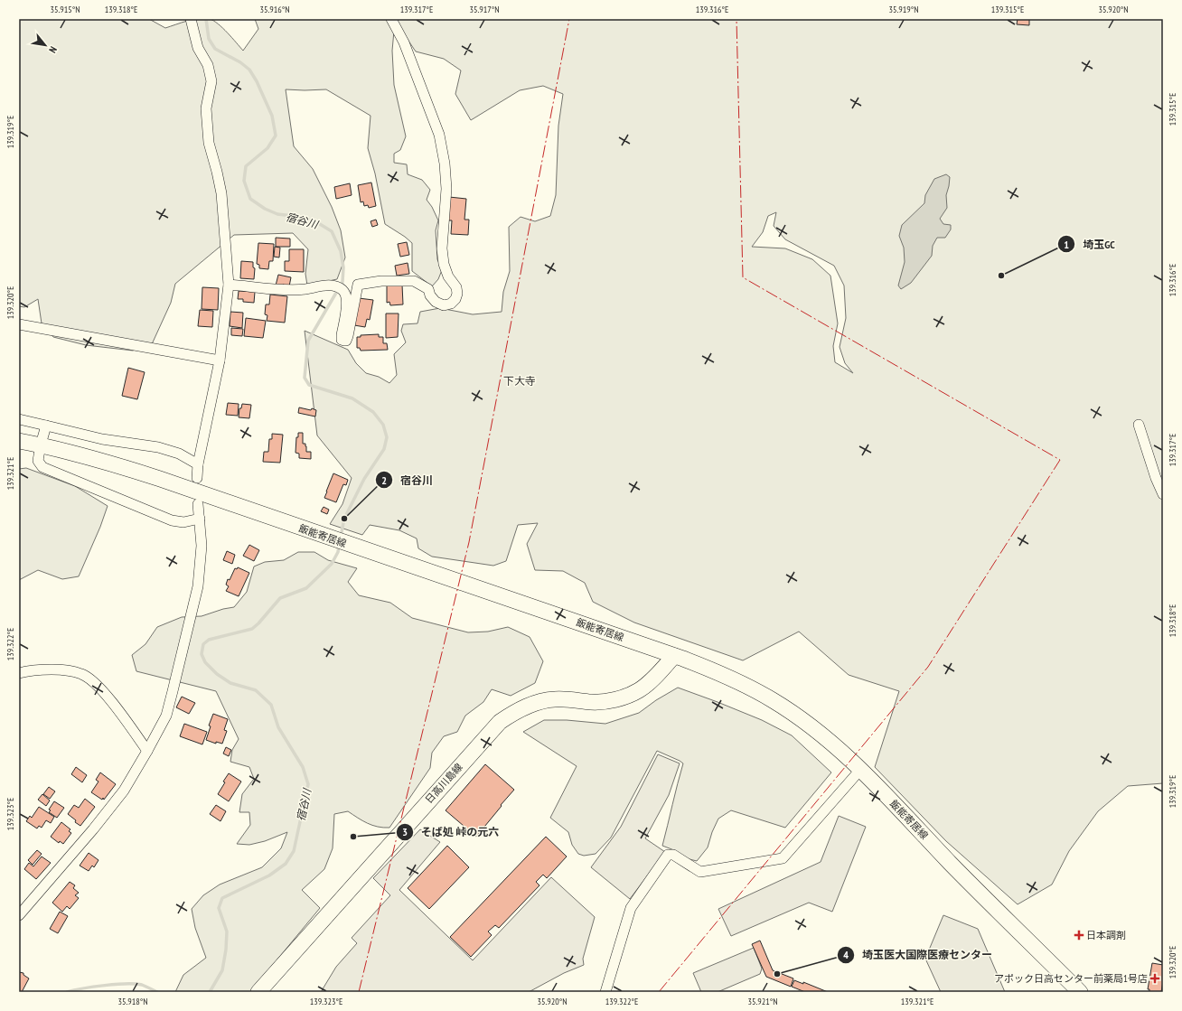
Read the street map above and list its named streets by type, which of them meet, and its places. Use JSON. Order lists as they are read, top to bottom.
{
  "streets": {
    "main road": ["飯能寄居線", "日高川島線"]
  },
  "crossings": [
    ["飯能寄居線", "日高川島線"]
  ],
  "districts": ["下大寺"],
  "water": ["宿谷川"],
  "places": {
    "other": [
      "埼玉GC",
      "宿谷川",
      "そば処 峠の元六",
      "埼玉医大国際医療センター"
    ],
    "health": ["日本調剤", "アポック日高センター前薬局1号店"]
  },
  "north": "bottom right",
  "coordinates": [
    "35.915°N",
    "139.318°E",
    "35.916°N",
    "139.317°E",
    "35.917°N",
    "139.316°E",
    "35.919°N",
    "139.315°E",
    "35.920°N",
    "139.319°E",
    "139.320°E",
    "139.321°E",
    "139.322°E",
    "139.323°E",
    "35.918°N",
    "35.921°N"
  ]
}
